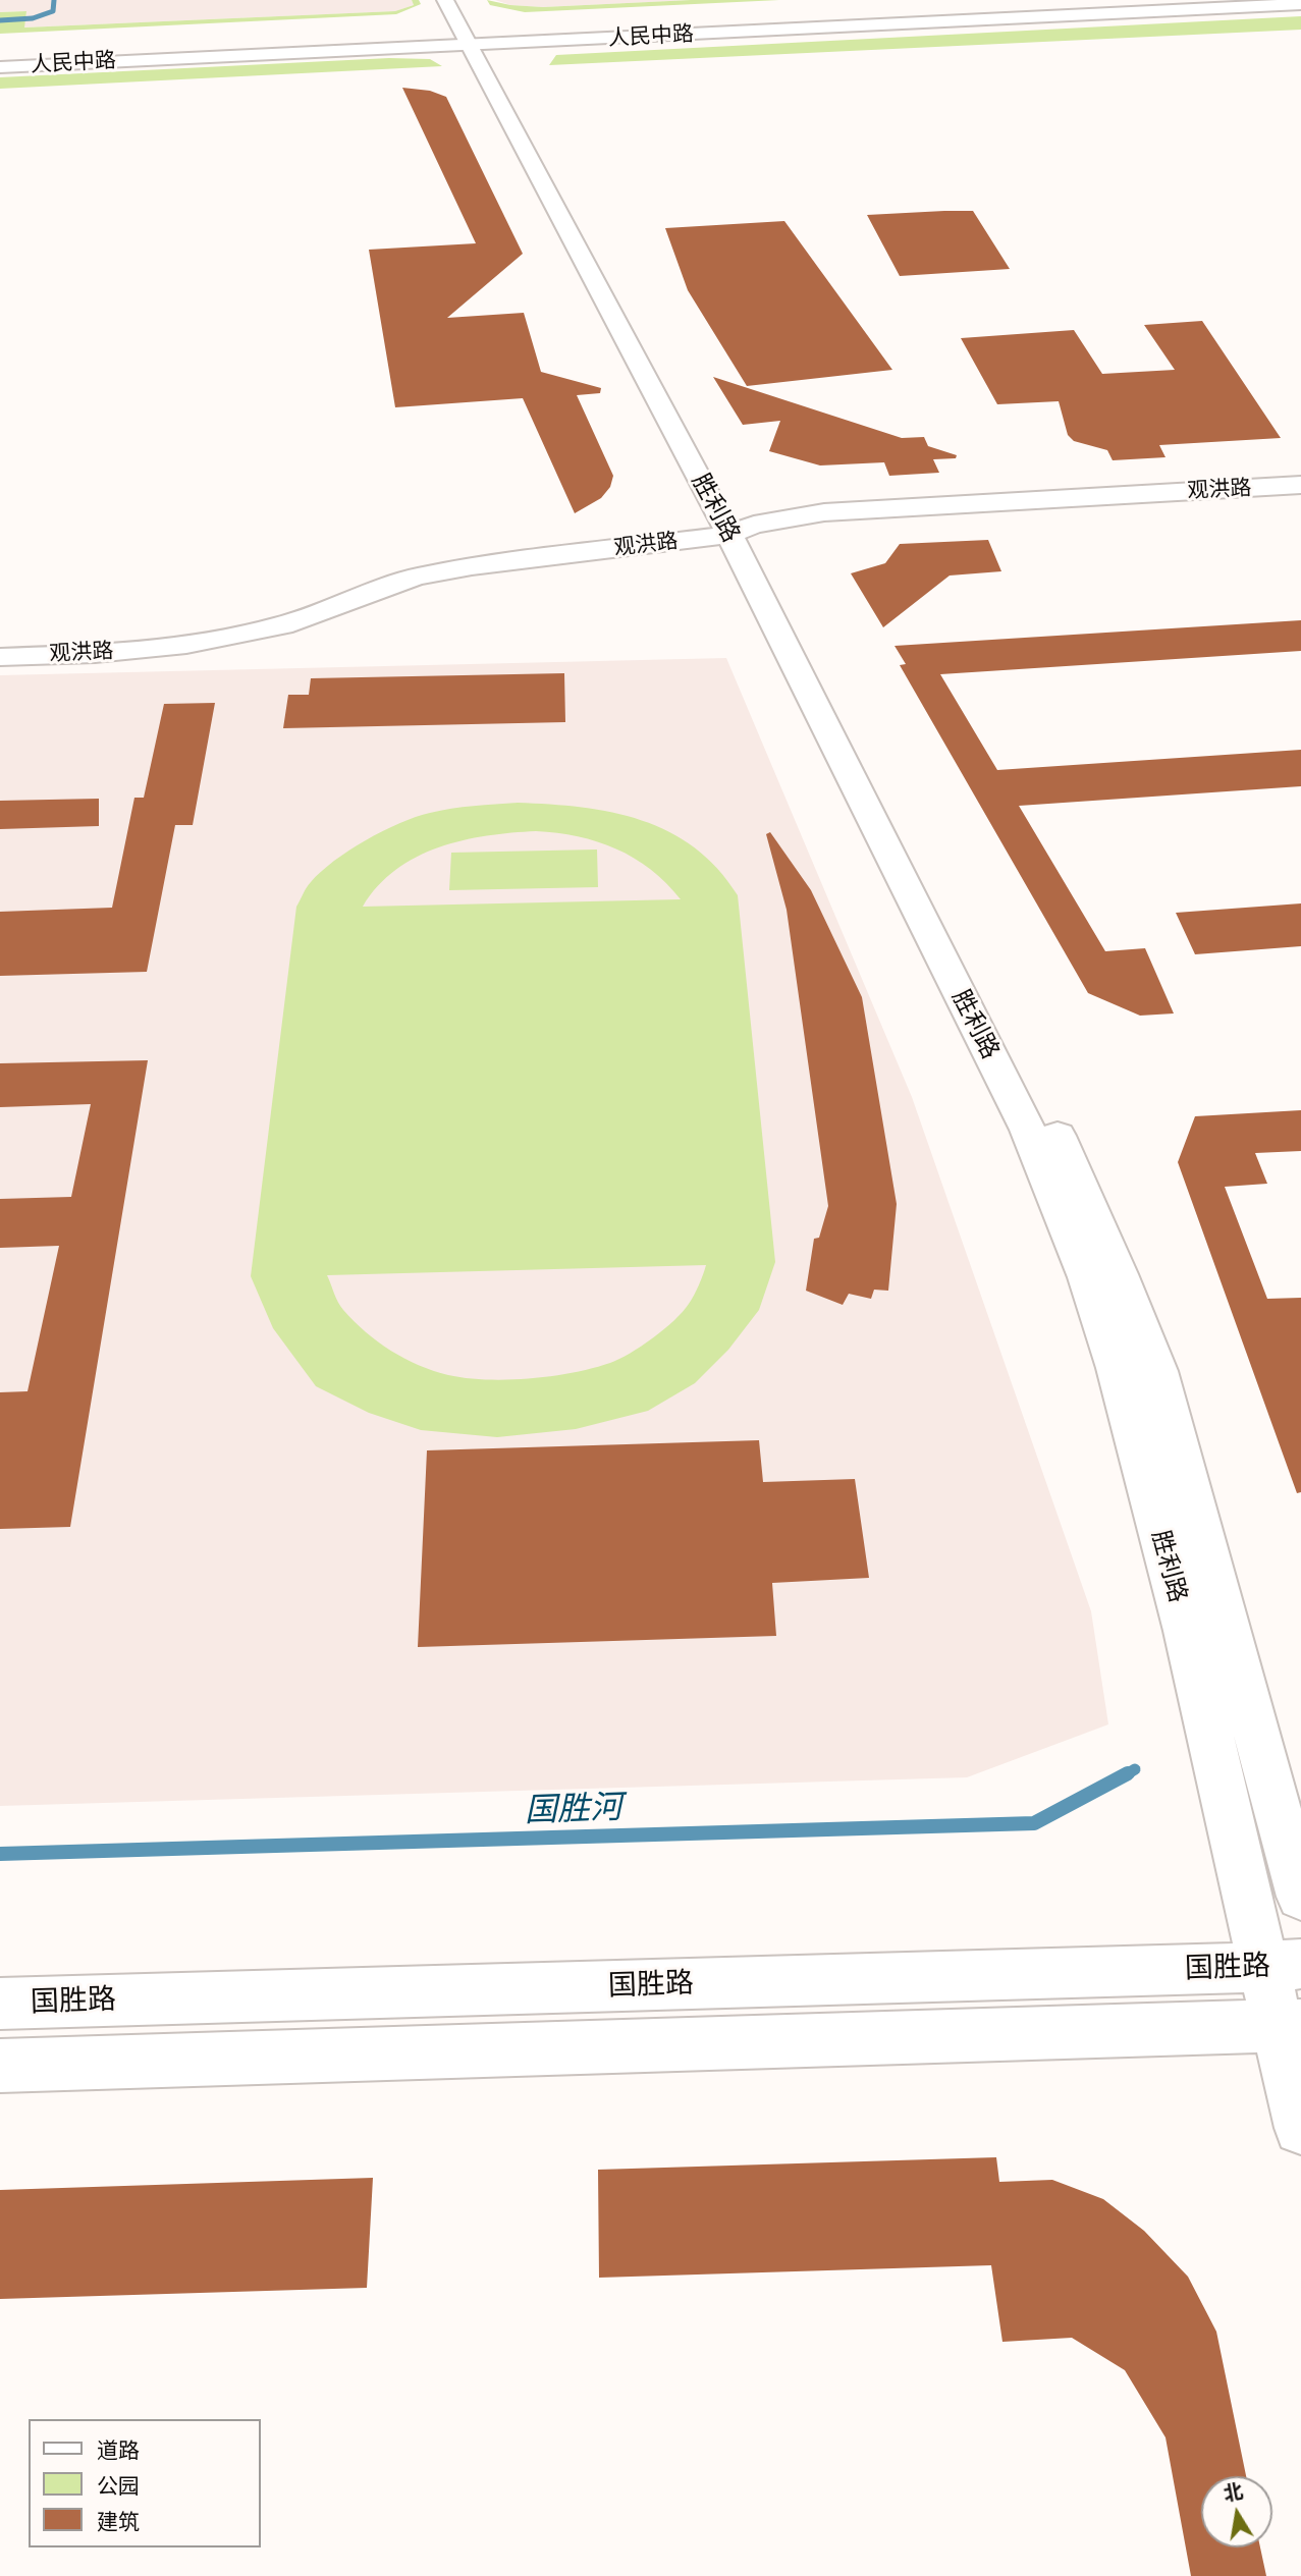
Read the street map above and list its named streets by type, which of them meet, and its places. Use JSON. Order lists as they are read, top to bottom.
{
  "streets": {
    "street": [
      "人民中路",
      "观洪路",
      "胜利路",
      "国胜路"
    ]
  },
  "crossings": [
    ["人民中路", "胜利路"],
    ["观洪路", "胜利路"],
    ["胜利路", "国胜路"]
  ],
  "water": ["国胜河"],
  "legend": ["道路", "公园", "建筑"],
  "north": "top"
}
